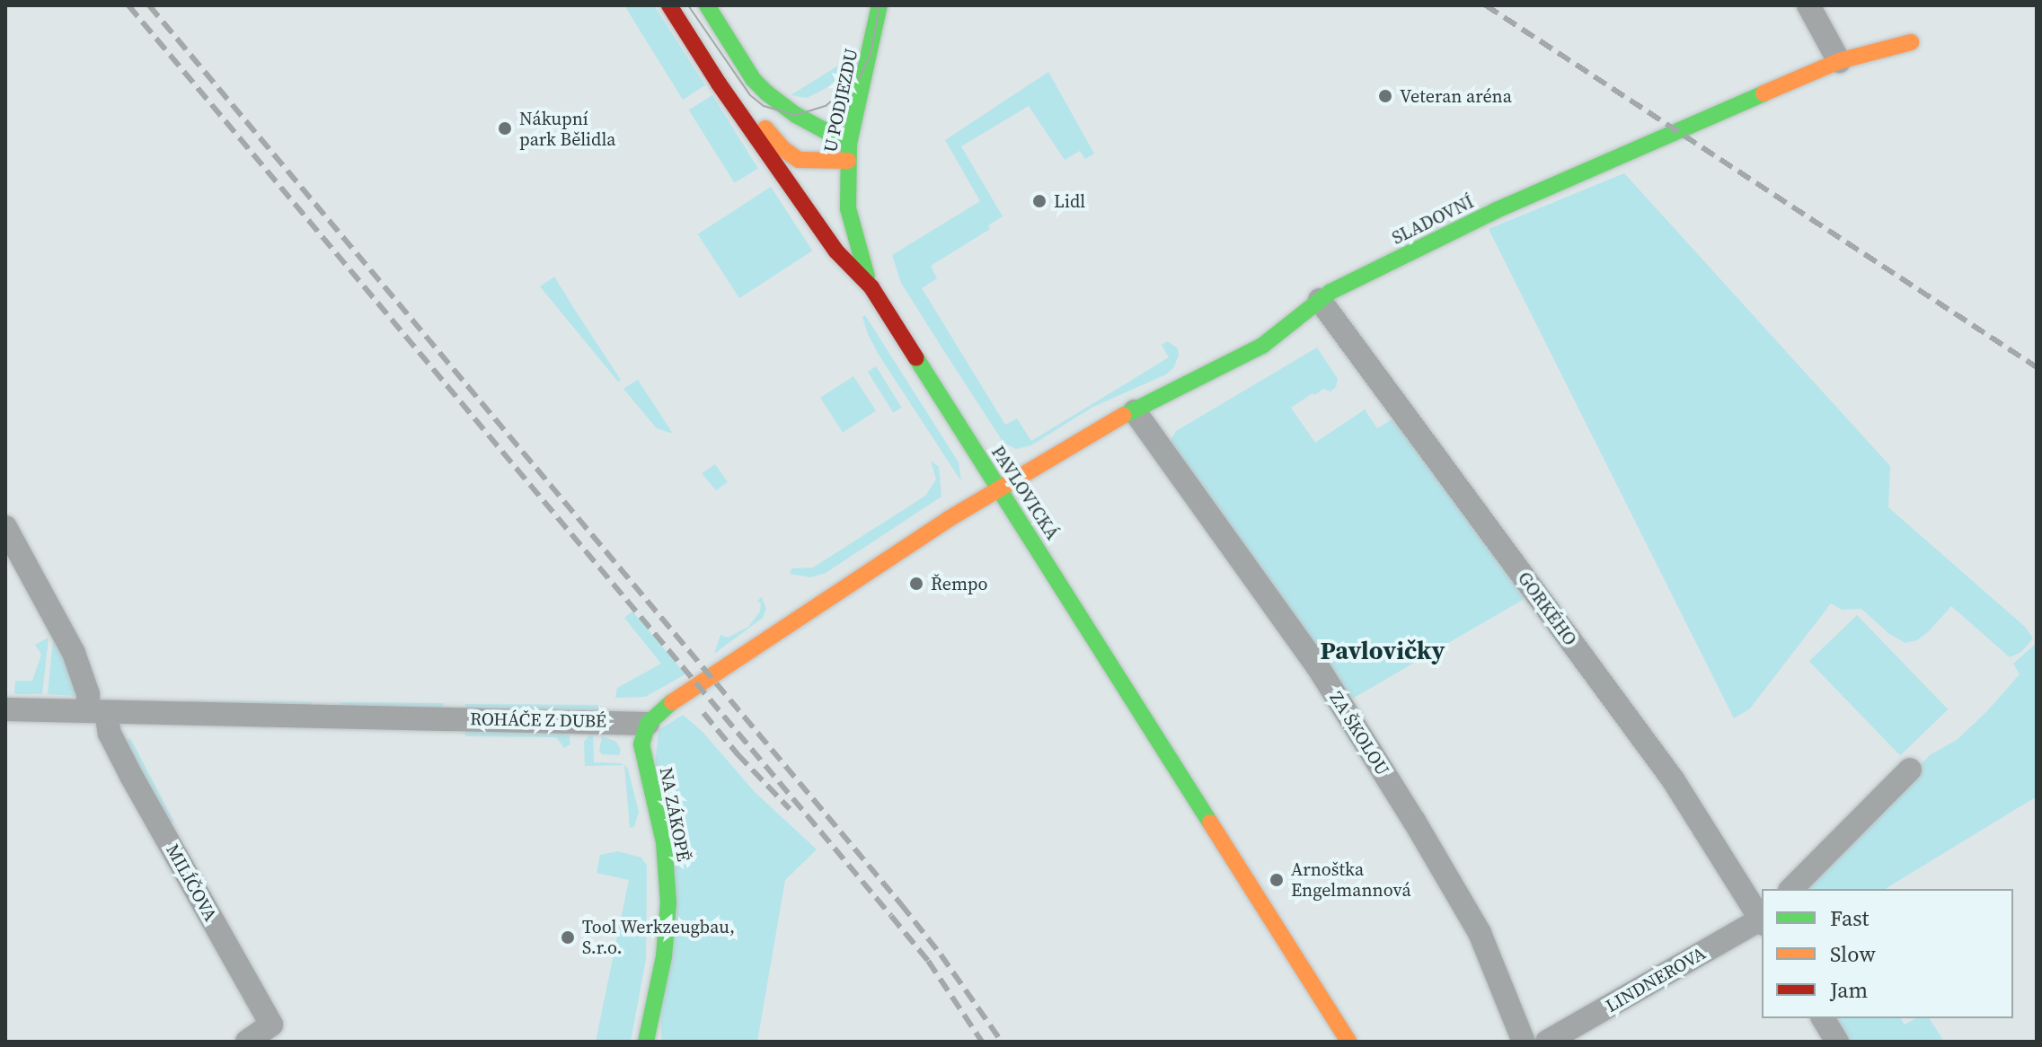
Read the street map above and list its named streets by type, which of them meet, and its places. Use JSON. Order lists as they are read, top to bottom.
{
  "streets": {
    "main road": [
      "U PODJEZDU",
      "SLADOVNÍ",
      "PAVLOVICKÁ",
      "NA ZÁKOPĚ"
    ],
    "street": [
      "GORKÉHO",
      "ROHÁČE Z DUBÉ",
      "ZA ŠKOLOU",
      "MILÍČOVA",
      "LINDNEROVA"
    ]
  },
  "crossings": [
    ["U PODJEZDU", "PAVLOVICKÁ"],
    ["SLADOVNÍ", "PAVLOVICKÁ"],
    ["SLADOVNÍ", "GORKÉHO"],
    ["SLADOVNÍ", "ZA ŠKOLOU"],
    ["GORKÉHO", "LINDNEROVA"],
    ["ROHÁČE Z DUBÉ", "NA ZÁKOPĚ"],
    ["ROHÁČE Z DUBÉ", "MILÍČOVA"]
  ],
  "districts": ["Pavlovičky"],
  "places": [
    "Veteran aréna",
    "Nákupní park Bělidla",
    "Lidl",
    "Řempo",
    "Arnoštka Engelmannová",
    "Tool Werkzeugbau, S.r.o."
  ],
  "legend": ["Fast", "Slow", "Jam"]
}
